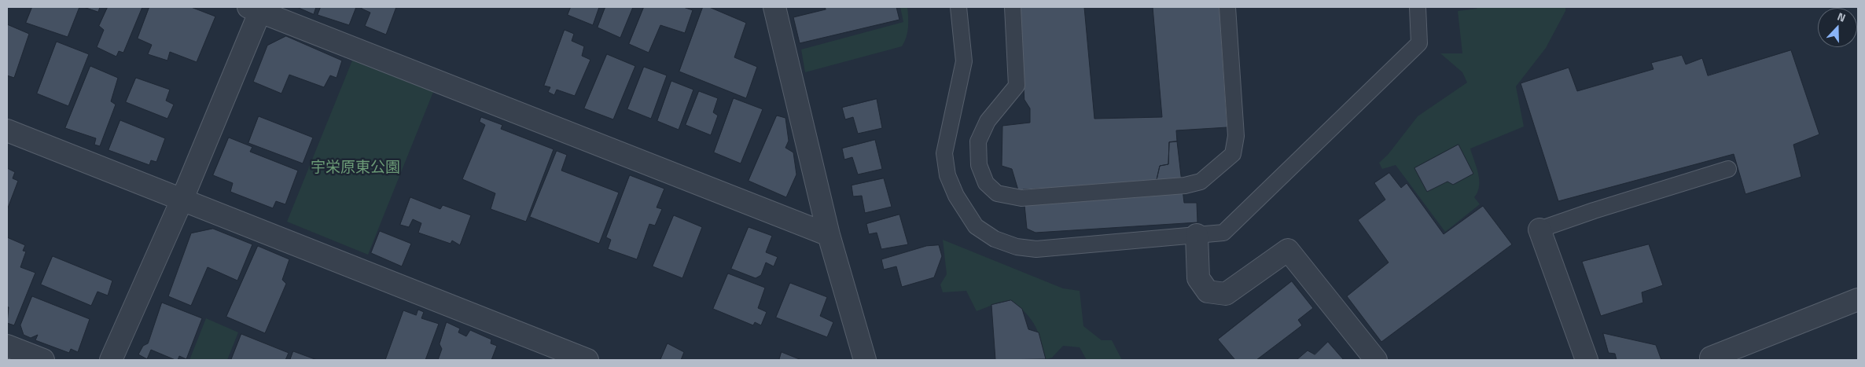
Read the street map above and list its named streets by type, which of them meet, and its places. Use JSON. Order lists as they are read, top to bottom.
{
  "parks": ["宇栄原東公園"],
  "north": "top"
}
